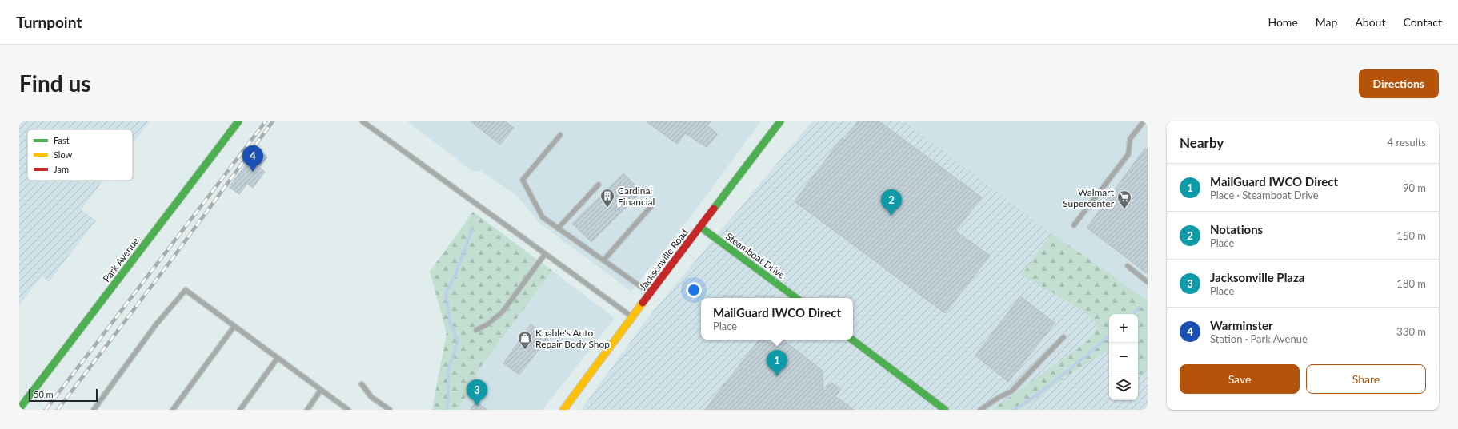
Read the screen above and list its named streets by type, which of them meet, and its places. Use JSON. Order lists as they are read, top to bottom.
{
  "streets": {
    "street": ["Steamboat Drive", "Park Avenue", "Jacksonville Road"]
  },
  "crossings": [
    ["Steamboat Drive", "Jacksonville Road"]
  ],
  "places": {
    "building": ["Cardinal Financial"],
    "supermarket": ["Walmart Supercenter"],
    "shop": ["Knable's Auto Repair Body Shop"]
  },
  "legend": ["Fast", "Slow", "Jam"],
  "scale_bar": "50 m",
  "page": {
    "header": "Turnpoint",
    "nav": [
      "Home",
      "Map",
      "About",
      "Contact"
    ],
    "buttons": [
      "Directions",
      ["Save", "Share"]
    ],
    "title": "Find us",
    "heading": ["Nearby", "4 results"],
    "pins": [
      "4",
      "2",
      "1",
      "3"
    ],
    "list": [
      {
        "mark": "1",
        "name": "MailGuard IWCO Direct",
        "note": "Place · Steamboat Drive",
        "value": "90 m"
      },
      {
        "mark": "2",
        "name": "Notations",
        "note": "Place",
        "value": "150 m"
      },
      {
        "mark": "3",
        "name": "Jacksonville Plaza",
        "note": "Place",
        "value": "180 m"
      },
      {
        "mark": "4",
        "name": "Warminster",
        "note": "Station · Park Avenue",
        "value": "330 m"
      }
    ],
    "popup": ["MailGuard IWCO Direct", "Place"],
    "map_buttons": ["+", "−"],
    "scale": "50 m"
  }
}
